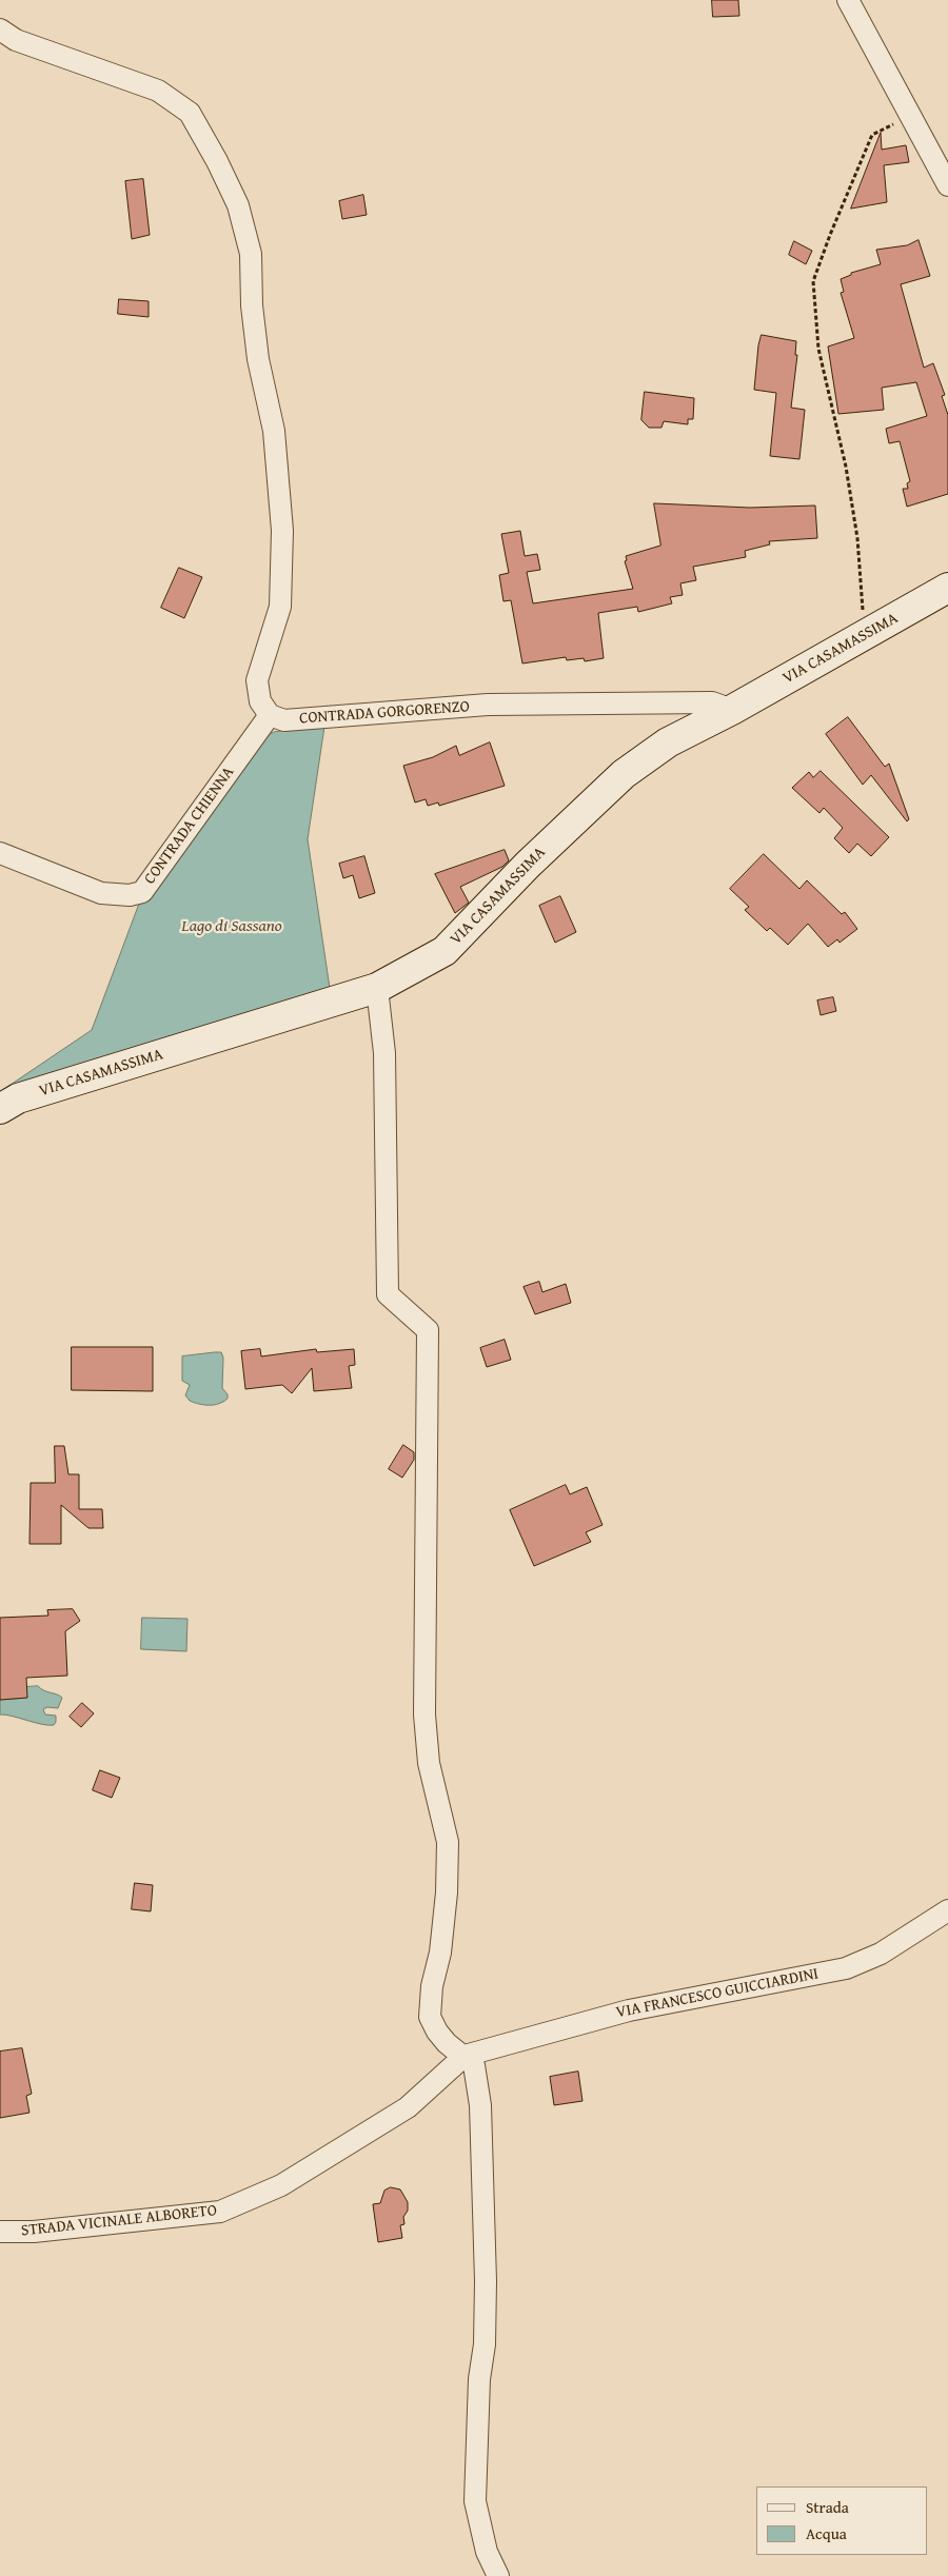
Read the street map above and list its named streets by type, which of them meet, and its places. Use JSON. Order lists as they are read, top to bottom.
{
  "streets": {
    "main road": ["VIA CASAMASSIMA"],
    "street": [
      "CONTRADA GORGORENZO",
      "CONTRADA CHIENNA",
      "VIA FRANCESCO GUICCIARDINI",
      "STRADA VICINALE ALBORETO"
    ]
  },
  "crossings": [
    ["VIA CASAMASSIMA", "CONTRADA GORGORENZO"],
    ["CONTRADA GORGORENZO", "CONTRADA CHIENNA"],
    ["VIA FRANCESCO GUICCIARDINI", "STRADA VICINALE ALBORETO"]
  ],
  "water": ["Lago di Sassano"],
  "legend": ["Strada", "Acqua"]
}
